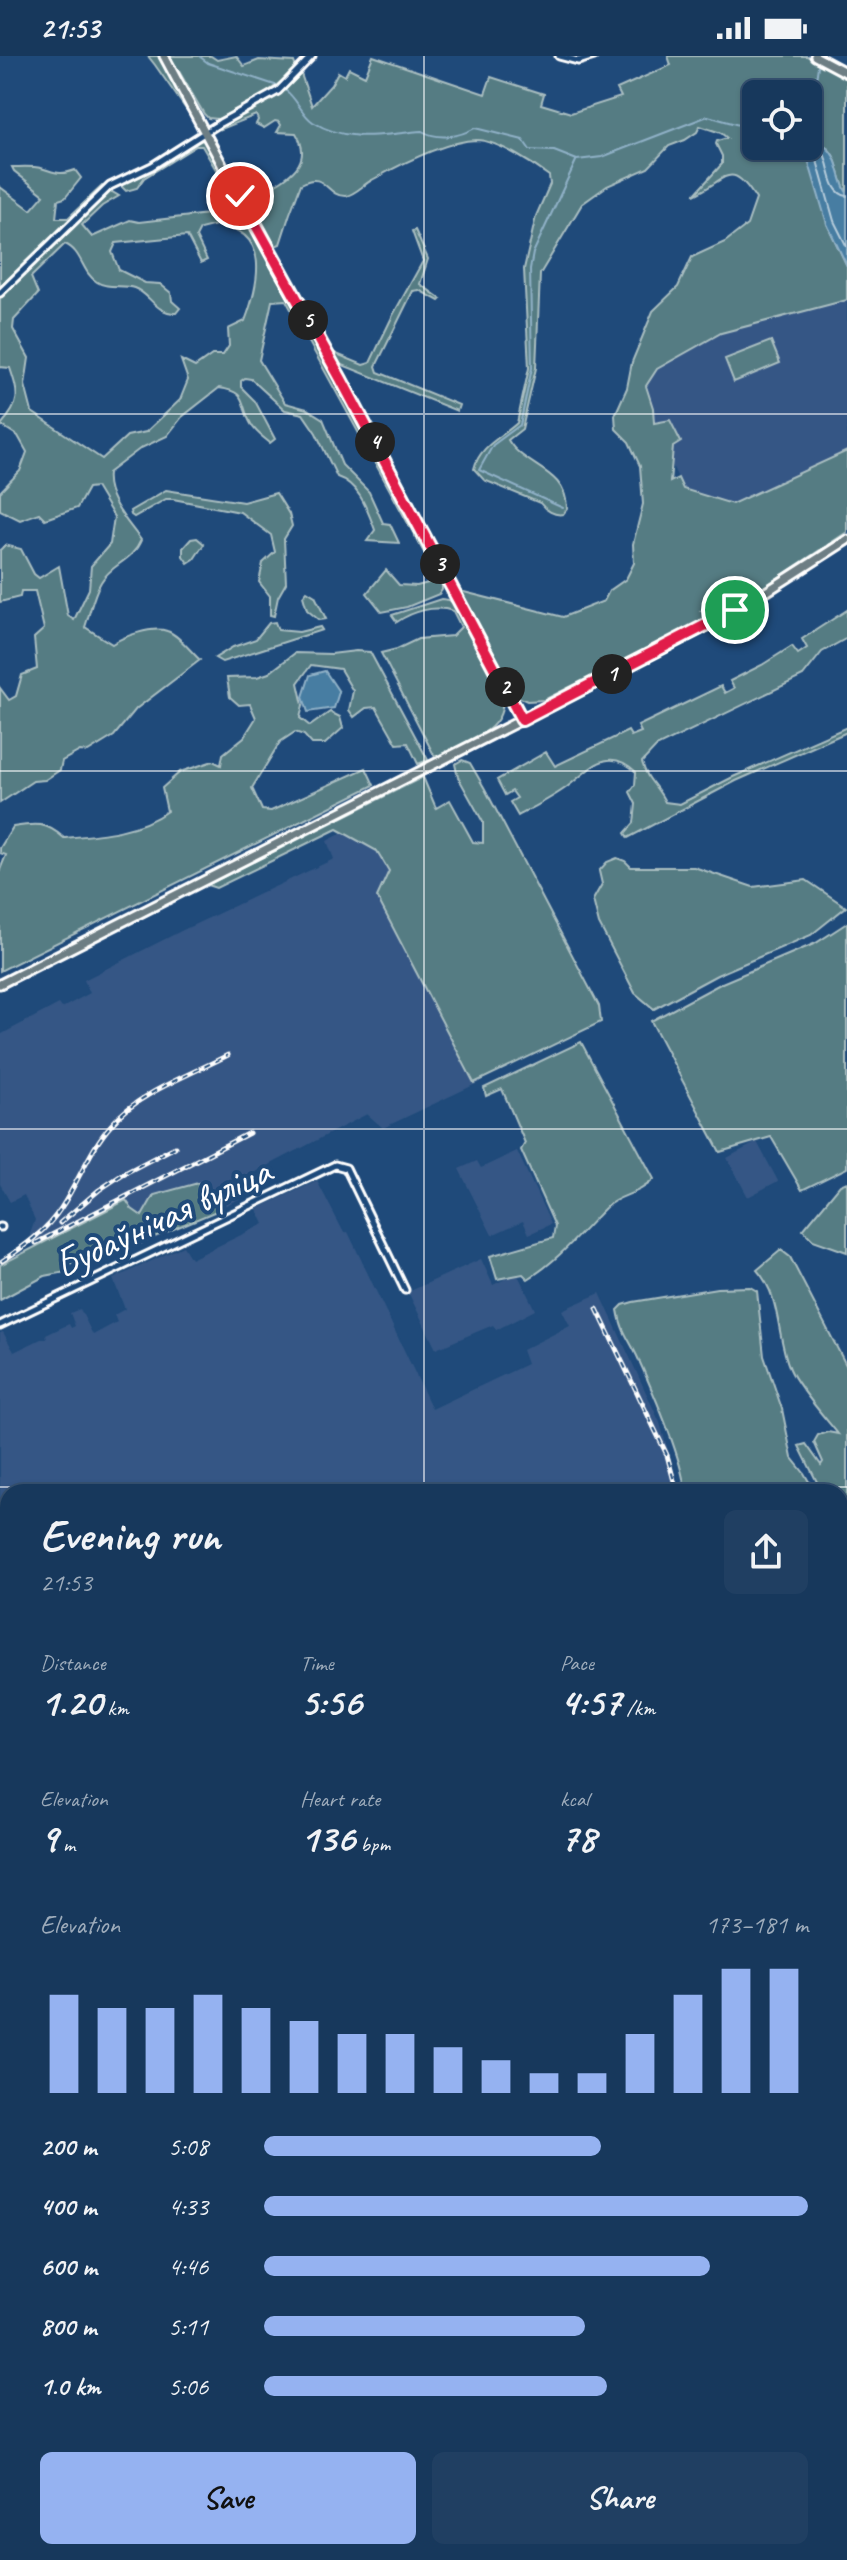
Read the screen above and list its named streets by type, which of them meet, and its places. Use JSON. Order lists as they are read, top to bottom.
{
  "streets": {
    "street": ["Будаўнічая вуліца"]
  },
  "page": {
    "status": "21:53",
    "pins": [
      "5",
      "4",
      "3",
      "1",
      "2"
    ],
    "heading": ["Evening run", "21:53"],
    "stats": [
      ["Distance", "1.20 km"],
      ["Time", "5:56"],
      ["Pace", "4:57 /km"],
      ["Elevation", "9 m"],
      ["Heart rate", "136 bpm"],
      ["kcal", "78"]
    ],
    "chart": ["Elevation", "173–181 m"],
    "list": [
      {
        "name": "200 m",
        "note": "5:08"
      },
      {
        "name": "400 m",
        "note": "4:33"
      },
      {
        "name": "600 m",
        "note": "4:46"
      },
      {
        "name": "800 m",
        "note": "5:11"
      },
      {
        "name": "1.0 km",
        "note": "5:06"
      }
    ],
    "buttons": ["Save", "Share"]
  }
}
